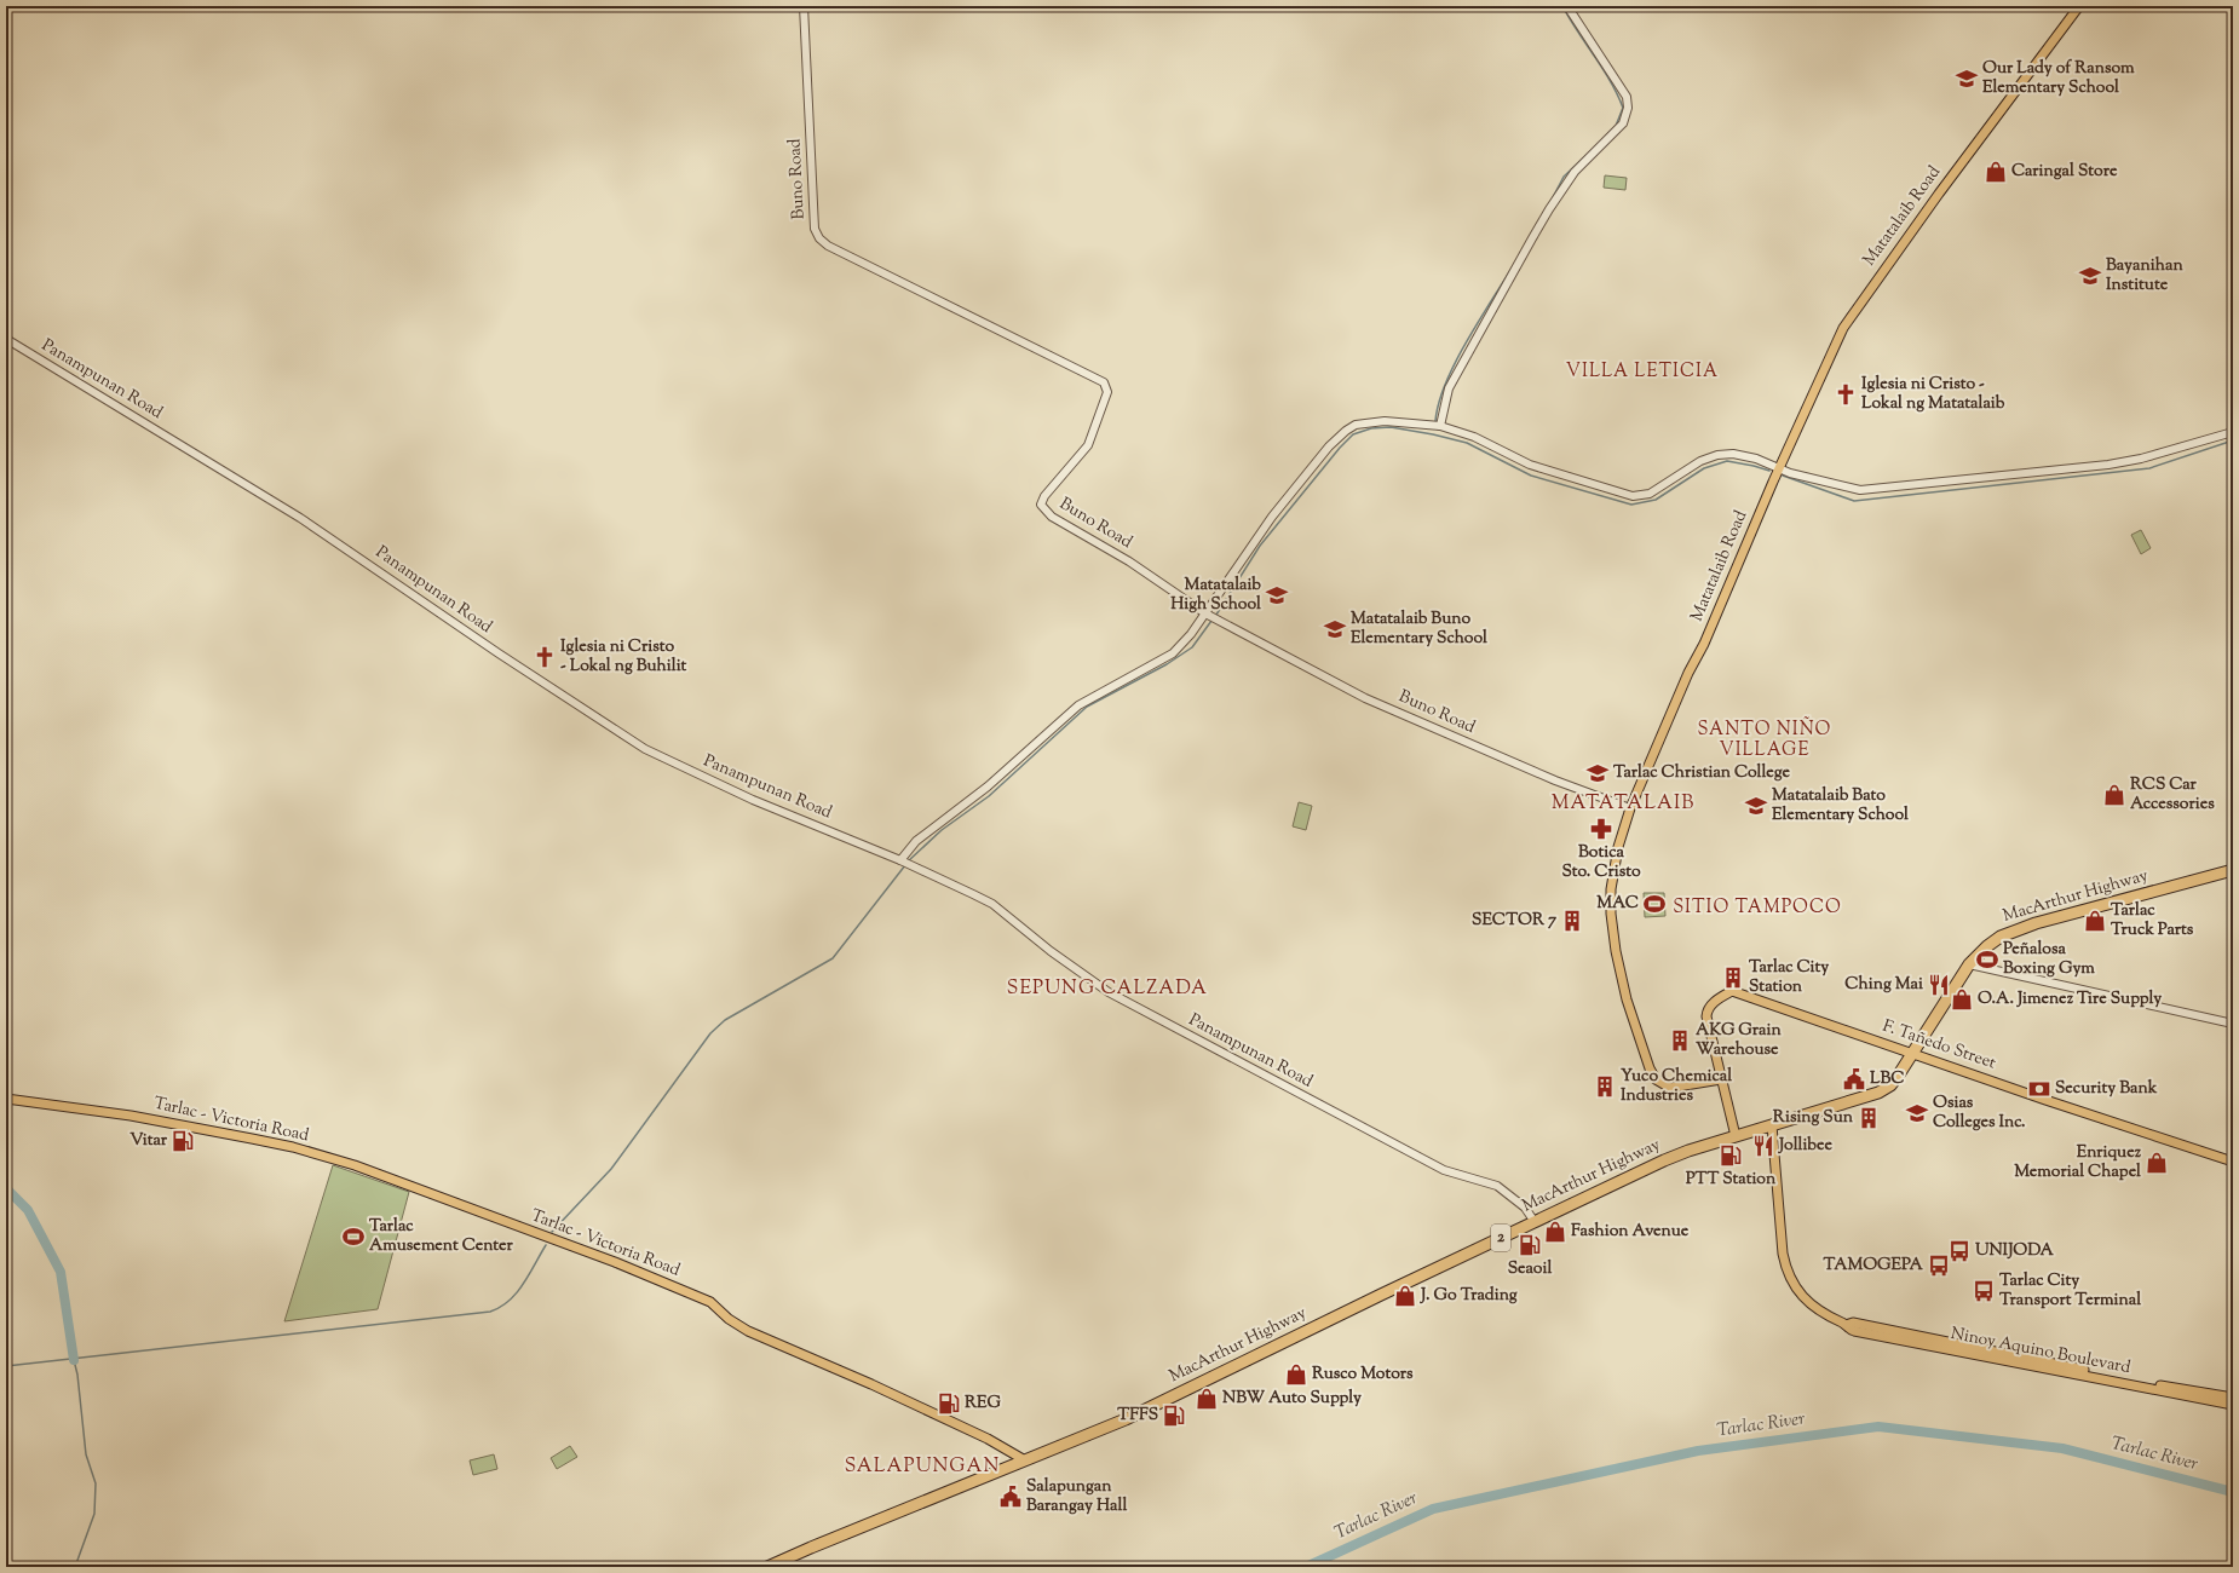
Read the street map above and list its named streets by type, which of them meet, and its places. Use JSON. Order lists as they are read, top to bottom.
{
  "streets": {
    "highway": ["MacArthur Highway", "2"],
    "main road": [
      "Matatalaib Road",
      "F. Tañedo Street",
      "Tarlac - Victoria Road",
      "Ninoy Aquino Boulevard"
    ],
    "street": ["Buno Road", "Panampunan Road"]
  },
  "crossings": [
    ["Buno Road", "Matatalaib Road"],
    ["Matatalaib Road", "F. Tañedo Street"],
    ["Panampunan Road", "MacArthur Highway"],
    ["MacArthur Highway", "F. Tañedo Street"],
    ["MacArthur Highway", "Tarlac - Victoria Road"],
    ["MacArthur Highway", "Ninoy Aquino Boulevard"]
  ],
  "districts": [
    "VILLA LETICIA",
    "SANTO NIÑO VILLAGE",
    "MATATALAIB",
    "SITIO TAMPOCO",
    "SEPUNG CALZADA",
    "SALAPUNGAN"
  ],
  "water": ["Tarlac River"],
  "places": {
    "school or university": [
      "Our Lady of Ransom Elementary School",
      "Bayanihan Institute",
      "Matatalaib High School",
      "Matatalaib Buno Elementary School",
      "Tarlac Christian College",
      "Matatalaib Bato Elementary School",
      "Osias Colleges Inc."
    ],
    "shop": [
      "Caringal Store",
      "RCS Car Accessories",
      "Tarlac Truck Parts",
      "O.A. Jimenez Tire Supply",
      "Enriquez Memorial Chapel",
      "Fashion Avenue",
      "J. Go Trading",
      "Rusco Motors",
      "NBW Auto Supply"
    ],
    "church": ["Iglesia ni Cristo - Lokal ng Matatalaib", "Iglesia ni Cristo - Lokal ng Buhilit"],
    "pharmacy": ["Botica Sto. Cristo"],
    "sports": ["MAC", "Peñalosa Boxing Gym", "Tarlac Amusement Center"],
    "building": [
      "SECTOR 7",
      "Tarlac City Station",
      "AKG Grain Warehouse",
      "Yuco Chemical Industries",
      "Rising Sun"
    ],
    "restaurant": ["Ching Mai", "Jollibee"],
    "public building": ["LBC", "Salapungan Barangay Hall"],
    "bank": ["Security Bank"],
    "fuel station": [
      "Vitar",
      "PTT Station",
      "Seaoil",
      "REG",
      "TFFS"
    ],
    "bus stop": ["UNIJODA", "TAMOGEPA", "Tarlac City Transport Terminal"]
  }
}
